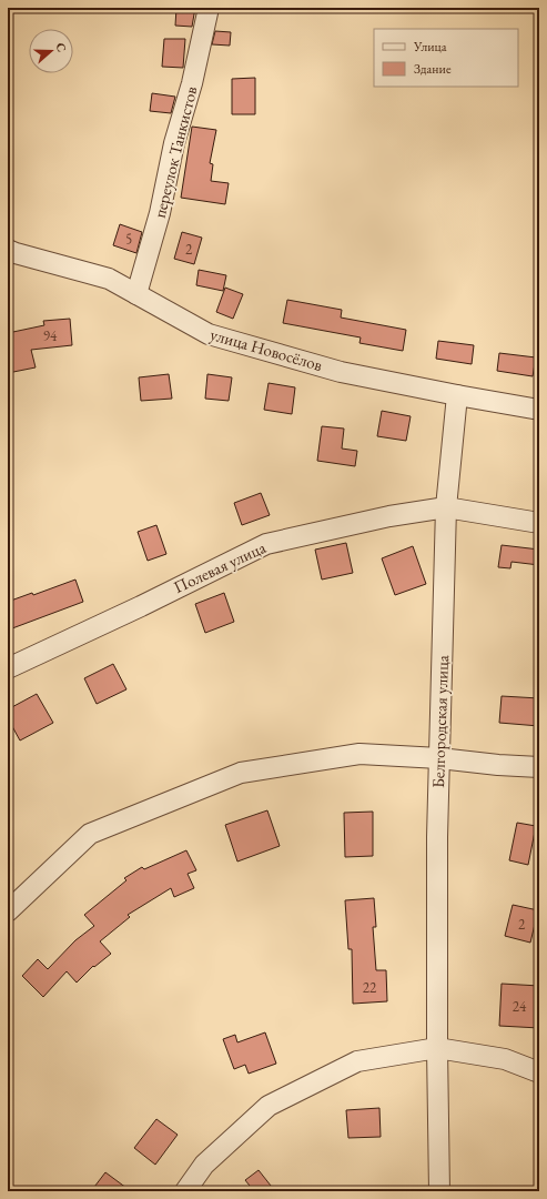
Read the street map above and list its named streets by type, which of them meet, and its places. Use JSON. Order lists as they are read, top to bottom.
{
  "streets": {
    "street": [
      "переулок Танкистов",
      "улица Новосёлов",
      "Полевая улица",
      "Белгородская улица"
    ]
  },
  "crossings": [
    ["переулок Танкистов", "улица Новосёлов"],
    ["улица Новосёлов", "Белгородская улица"],
    ["Полевая улица", "Белгородская улица"]
  ],
  "house_numbers": [
    "5",
    "2",
    "94",
    "2",
    "22",
    "24"
  ],
  "legend": ["Улица", "Здание"],
  "north": "right"
}
